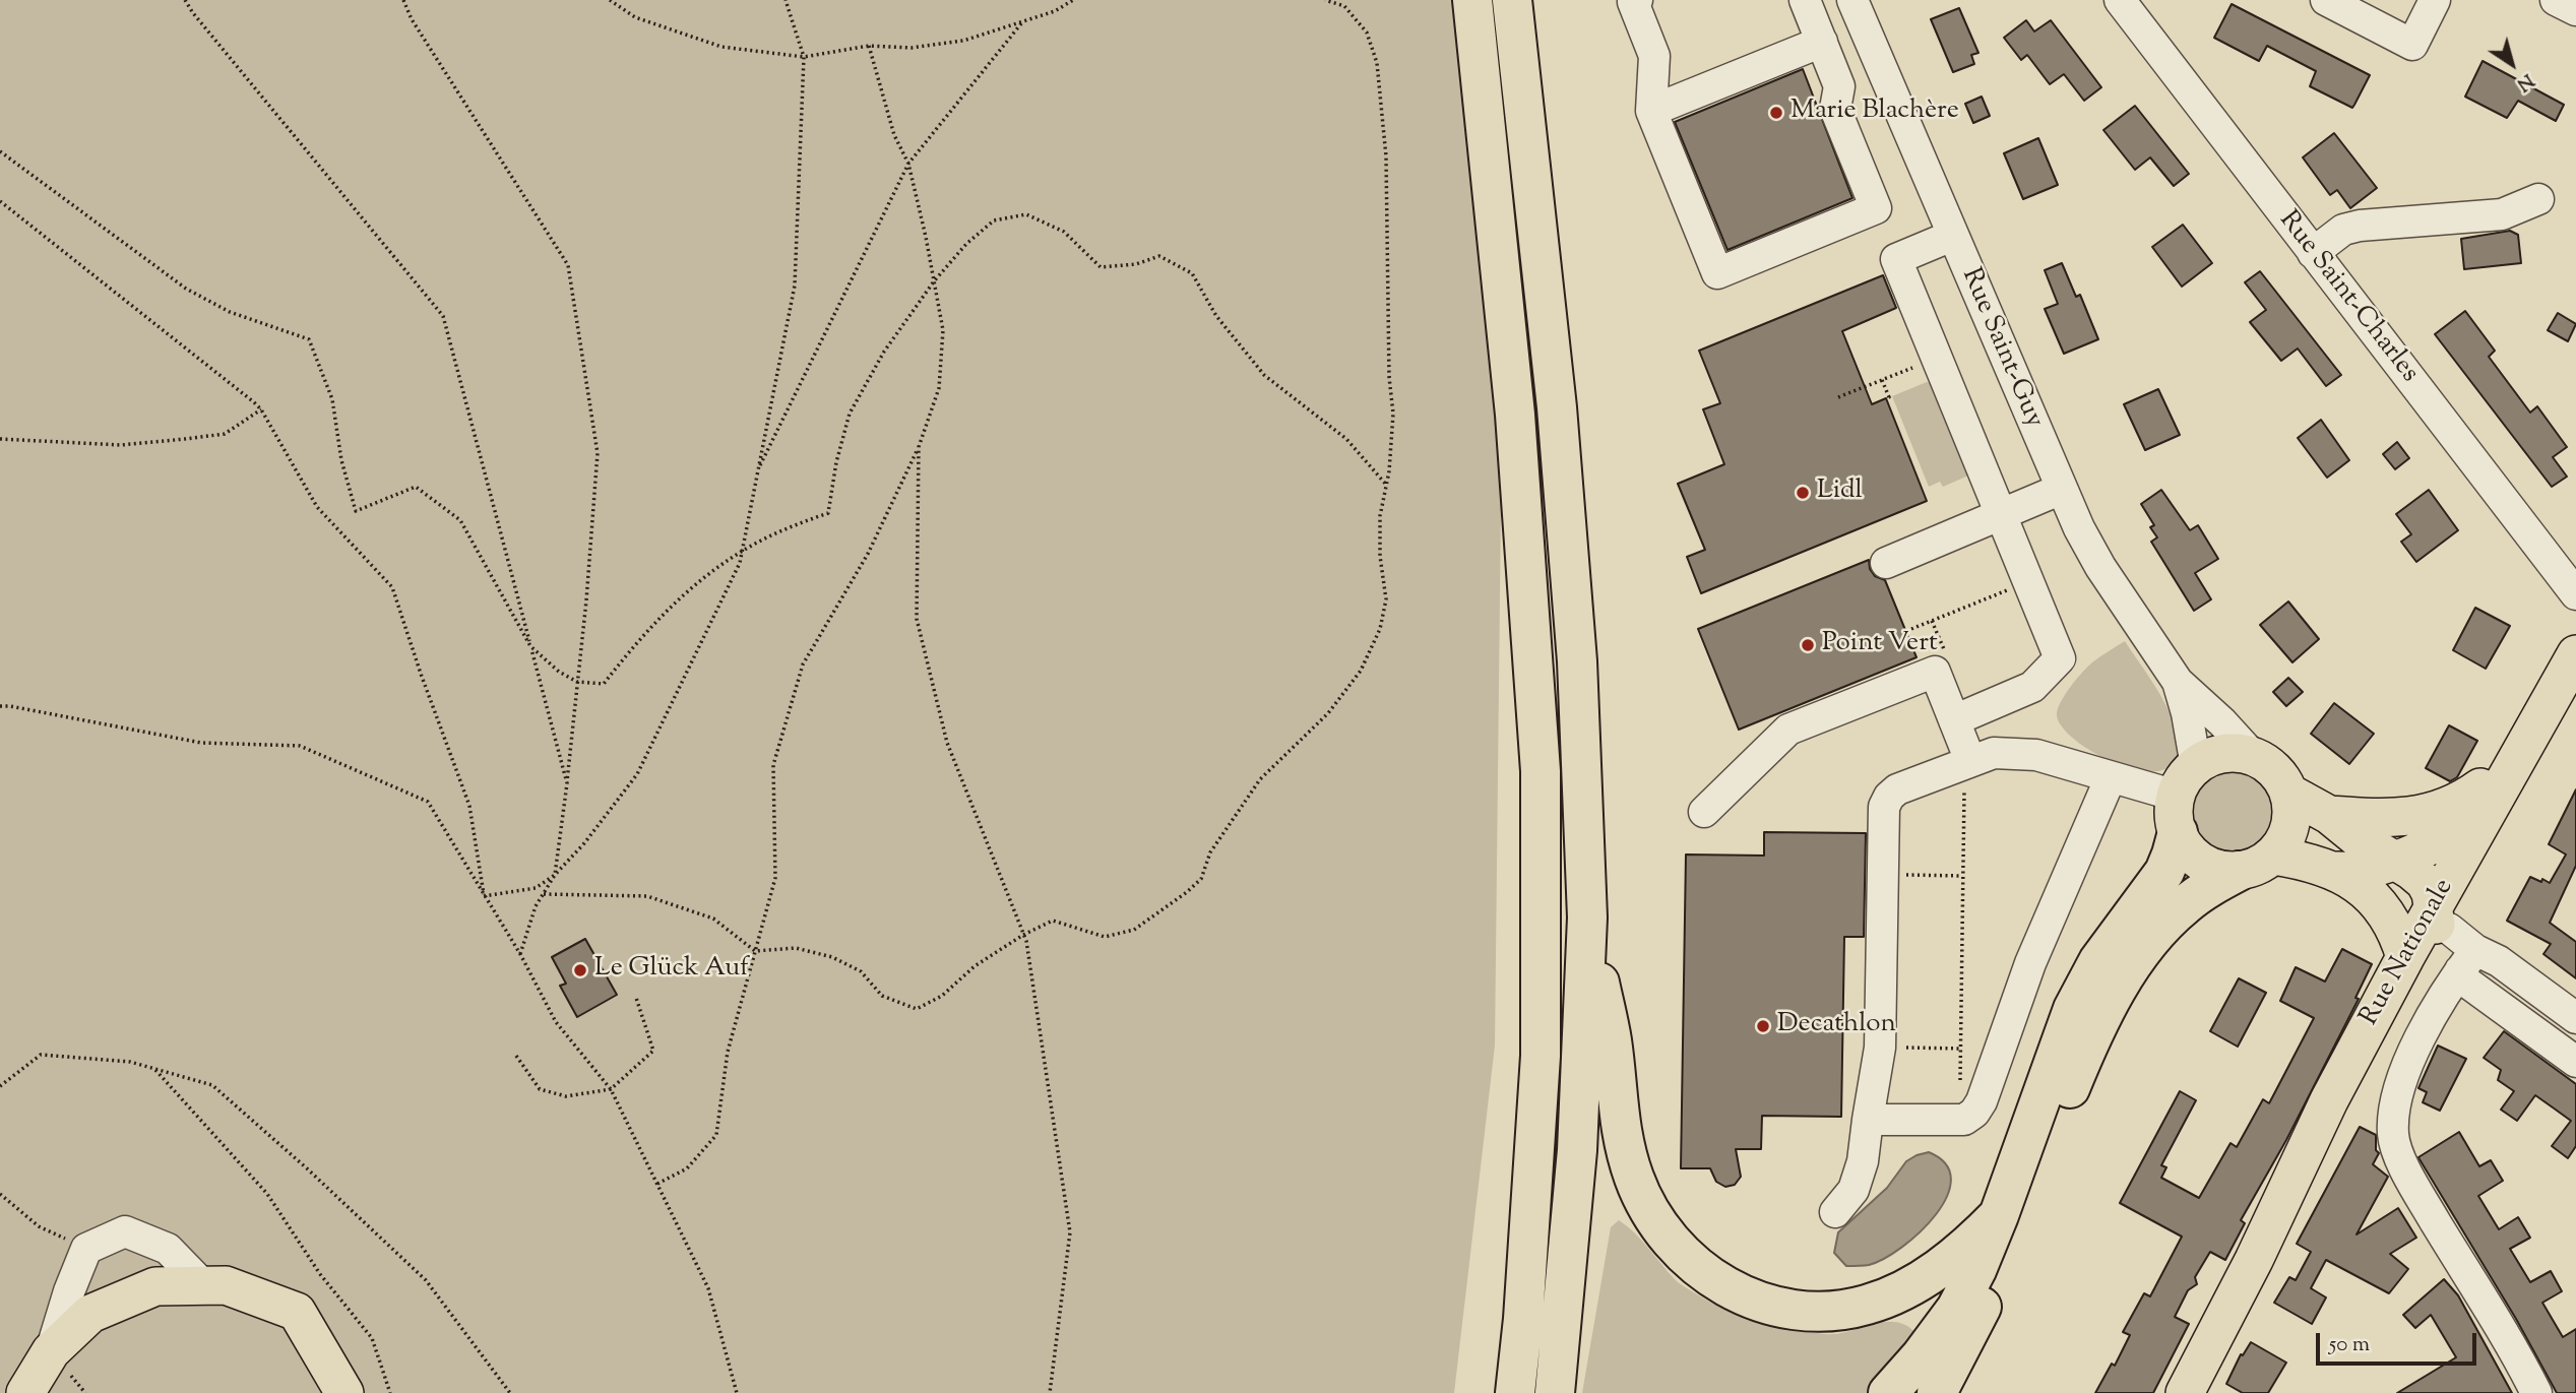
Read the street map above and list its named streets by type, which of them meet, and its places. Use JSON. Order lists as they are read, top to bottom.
{
  "streets": {
    "main road": ["Rue Nationale"],
    "street": ["Rue Saint-Charles", "Rue Saint-Guy"]
  },
  "places": [
    "Marie Blachère",
    "Lidl",
    "Point Vert",
    "Le Glück Auf",
    "Decathlon"
  ],
  "scale_bar": "50 m",
  "north": "bottom right"
}
